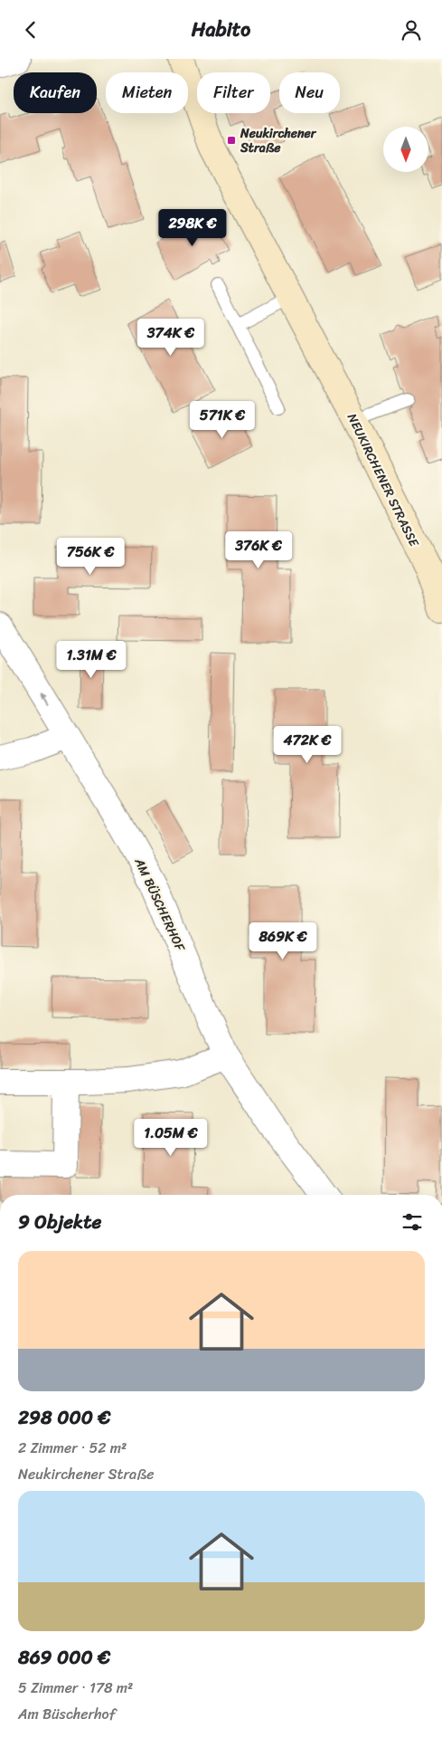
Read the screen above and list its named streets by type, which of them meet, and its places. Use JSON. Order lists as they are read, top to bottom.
{
  "streets": {
    "main road": ["NEUKIRCHENER STRASSE"],
    "street": ["AM BÜSCHERHOF"]
  },
  "places": {
    "transit": ["Neukirchener Straße"]
  },
  "north": "bottom",
  "page": {
    "header": "Habito",
    "chip": [
      "Kaufen",
      "Mieten",
      "Filter",
      "Neu"
    ],
    "price": [
      "298K €",
      "374K €",
      "571K €",
      "376K €",
      "756K €",
      "1.31M €",
      "472K €",
      "869K €",
      "1.05M €"
    ],
    "heading": "9 Objekte",
    "list": [
      {
        "name": "298 000 €",
        "note": "2 Zimmer · 52 m² · Neukirchener Straße"
      },
      {
        "name": "869 000 €",
        "note": "5 Zimmer · 178 m² · Am Büscherhof"
      }
    ]
  }
}
